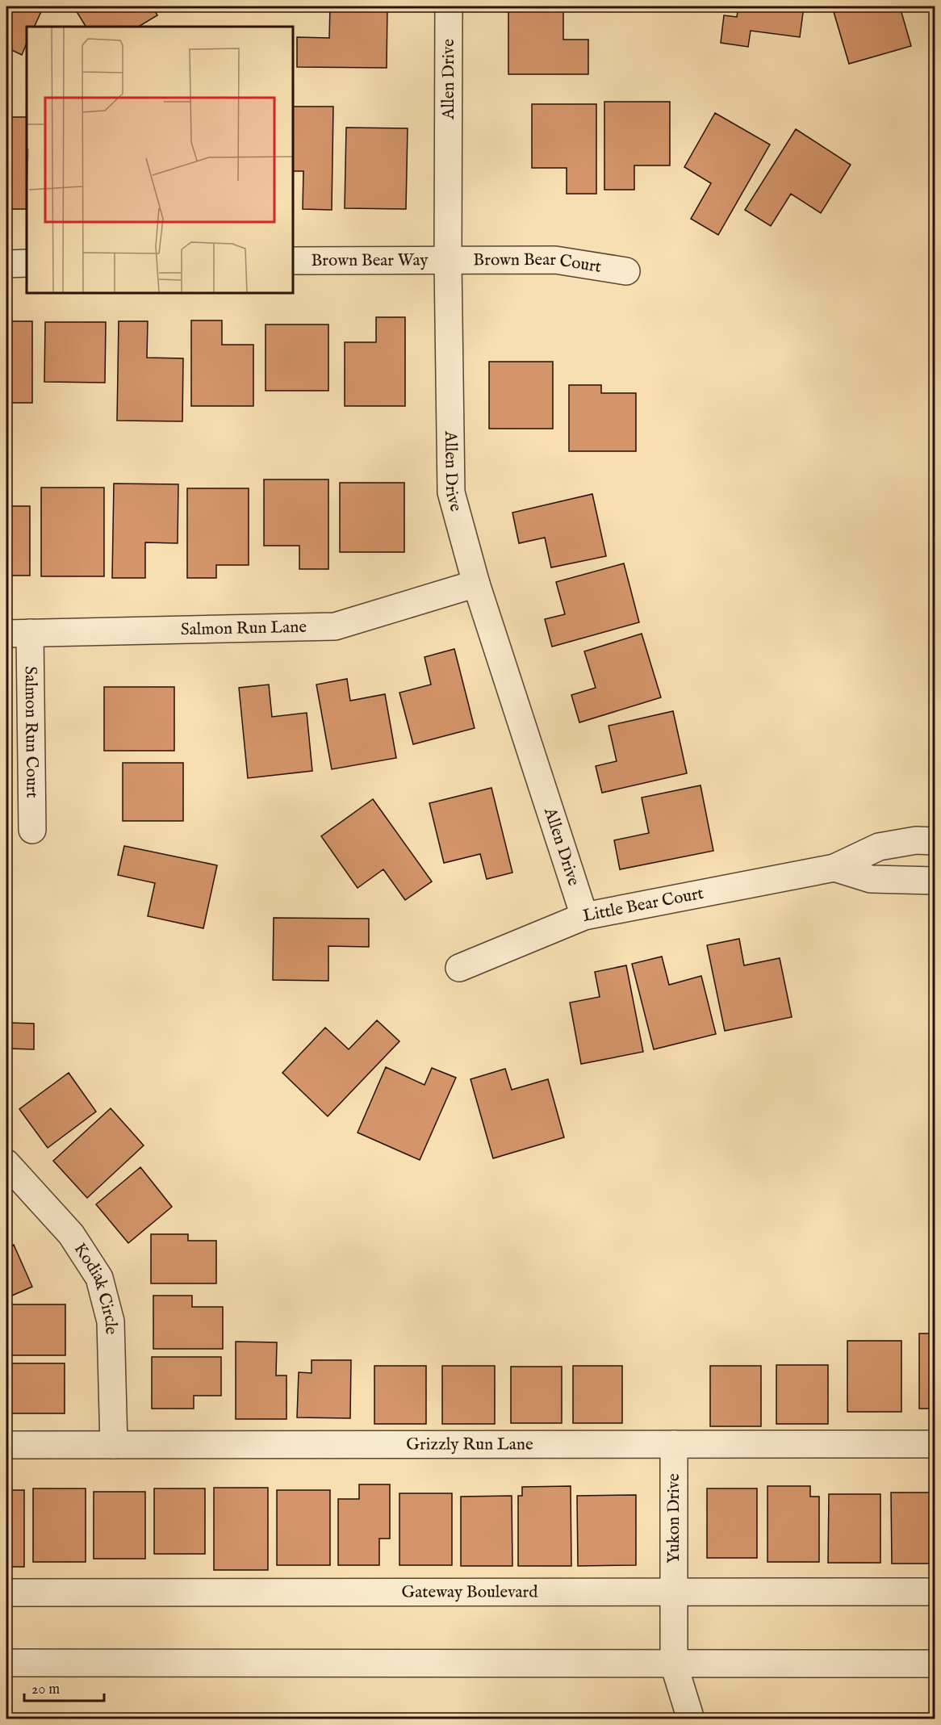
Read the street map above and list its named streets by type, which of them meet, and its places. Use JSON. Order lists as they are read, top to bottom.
{
  "streets": {
    "street": [
      "Allen Drive",
      "Brown Bear Way",
      "Brown Bear Court",
      "Salmon Run Lane",
      "Salmon Run Court",
      "Little Bear Court",
      "Kodiak Circle",
      "Grizzly Run Lane",
      "Yukon Drive",
      "Gateway Boulevard"
    ]
  },
  "crossings": [
    ["Allen Drive", "Brown Bear Way"],
    ["Allen Drive", "Brown Bear Court"],
    ["Allen Drive", "Salmon Run Lane"],
    ["Allen Drive", "Little Bear Court"],
    ["Brown Bear Way", "Brown Bear Court"],
    ["Salmon Run Lane", "Salmon Run Court"],
    ["Kodiak Circle", "Grizzly Run Lane"],
    ["Grizzly Run Lane", "Yukon Drive"],
    ["Yukon Drive", "Gateway Boulevard"]
  ],
  "scale_bar": "20 m"
}
